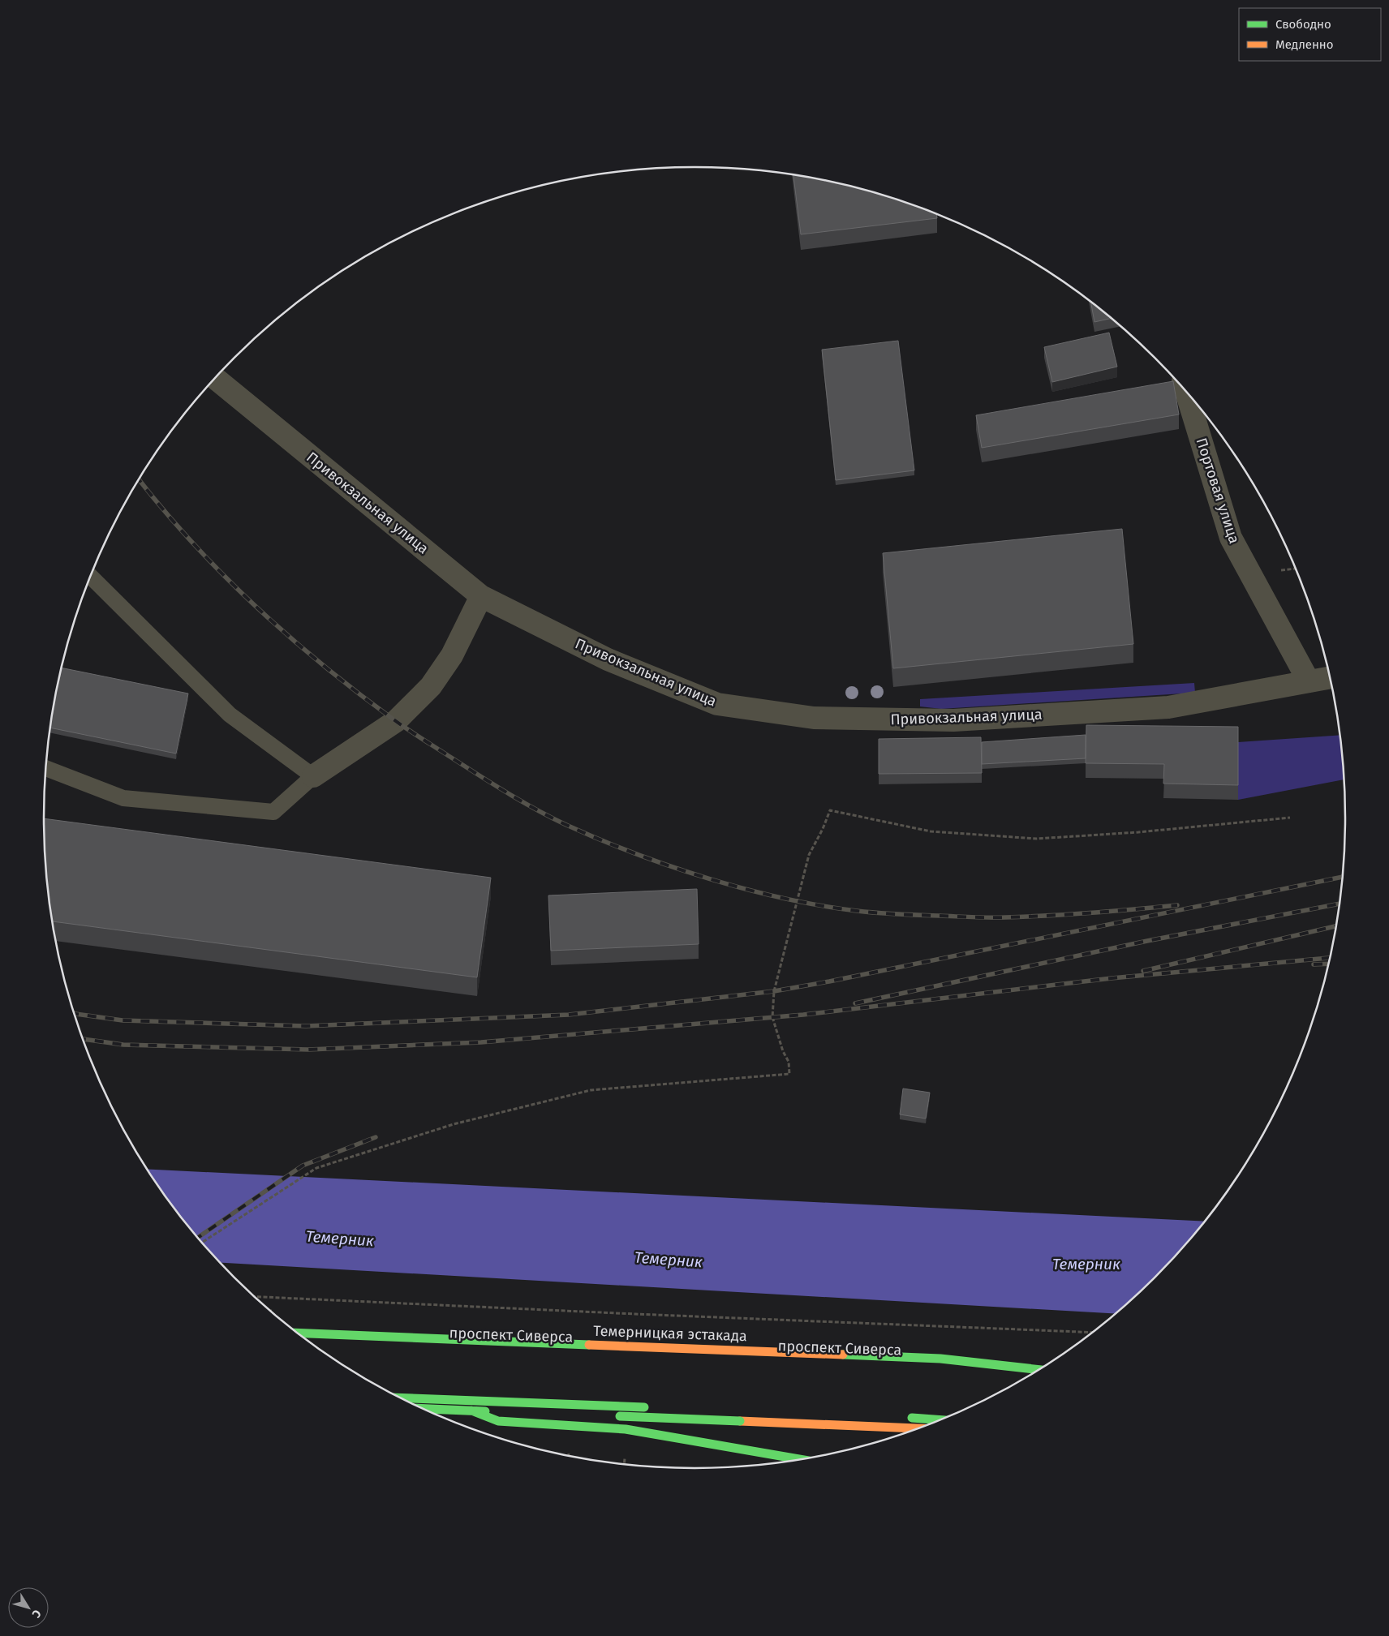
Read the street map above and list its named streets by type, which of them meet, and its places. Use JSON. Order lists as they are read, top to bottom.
{
  "streets": {
    "main road": ["Темерницкая эстакада", "проспект Сиверса"],
    "street": ["Портовая улица", "Привокзальная улица"]
  },
  "crossings": [
    ["Портовая улица", "Привокзальная улица"]
  ],
  "water": ["Темерник"],
  "legend": ["Свободно", "Медленно"],
  "north": "bottom right"
}
